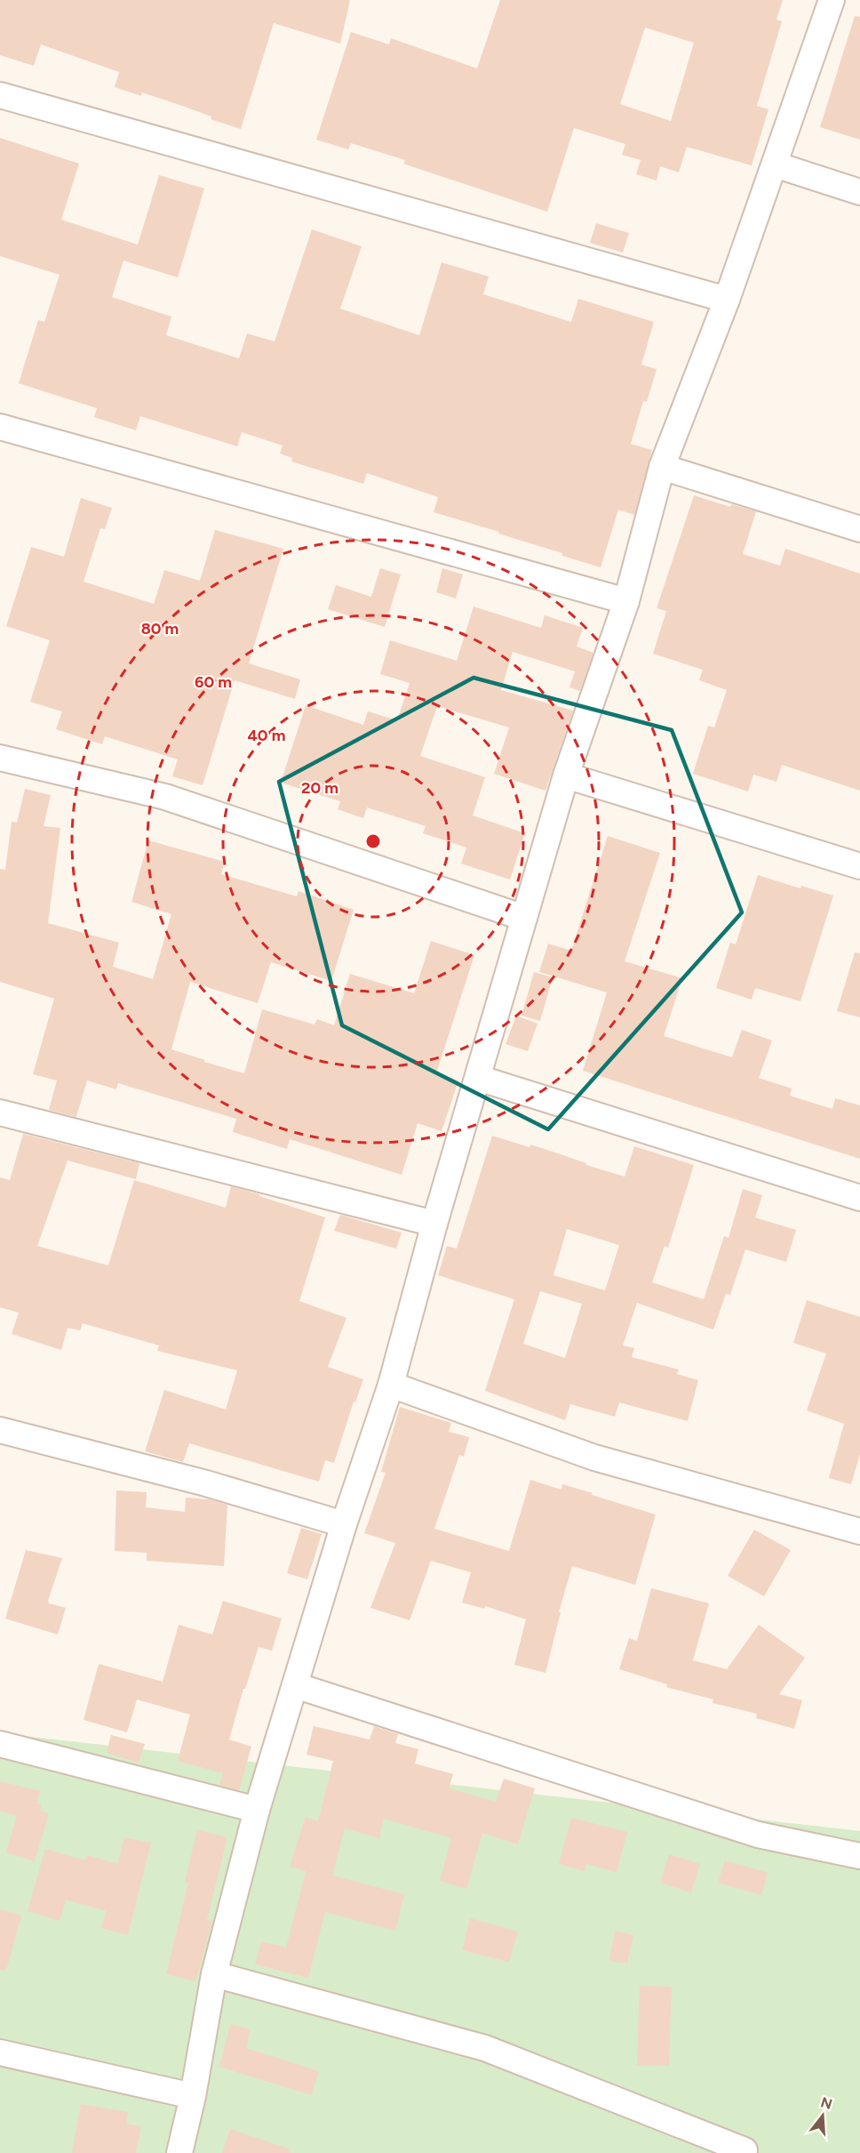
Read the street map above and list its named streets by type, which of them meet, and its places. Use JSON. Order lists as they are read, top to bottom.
{
  "north": "top",
  "rings": [
    "80 m",
    "60 m",
    "40 m",
    "20 m"
  ]
}
